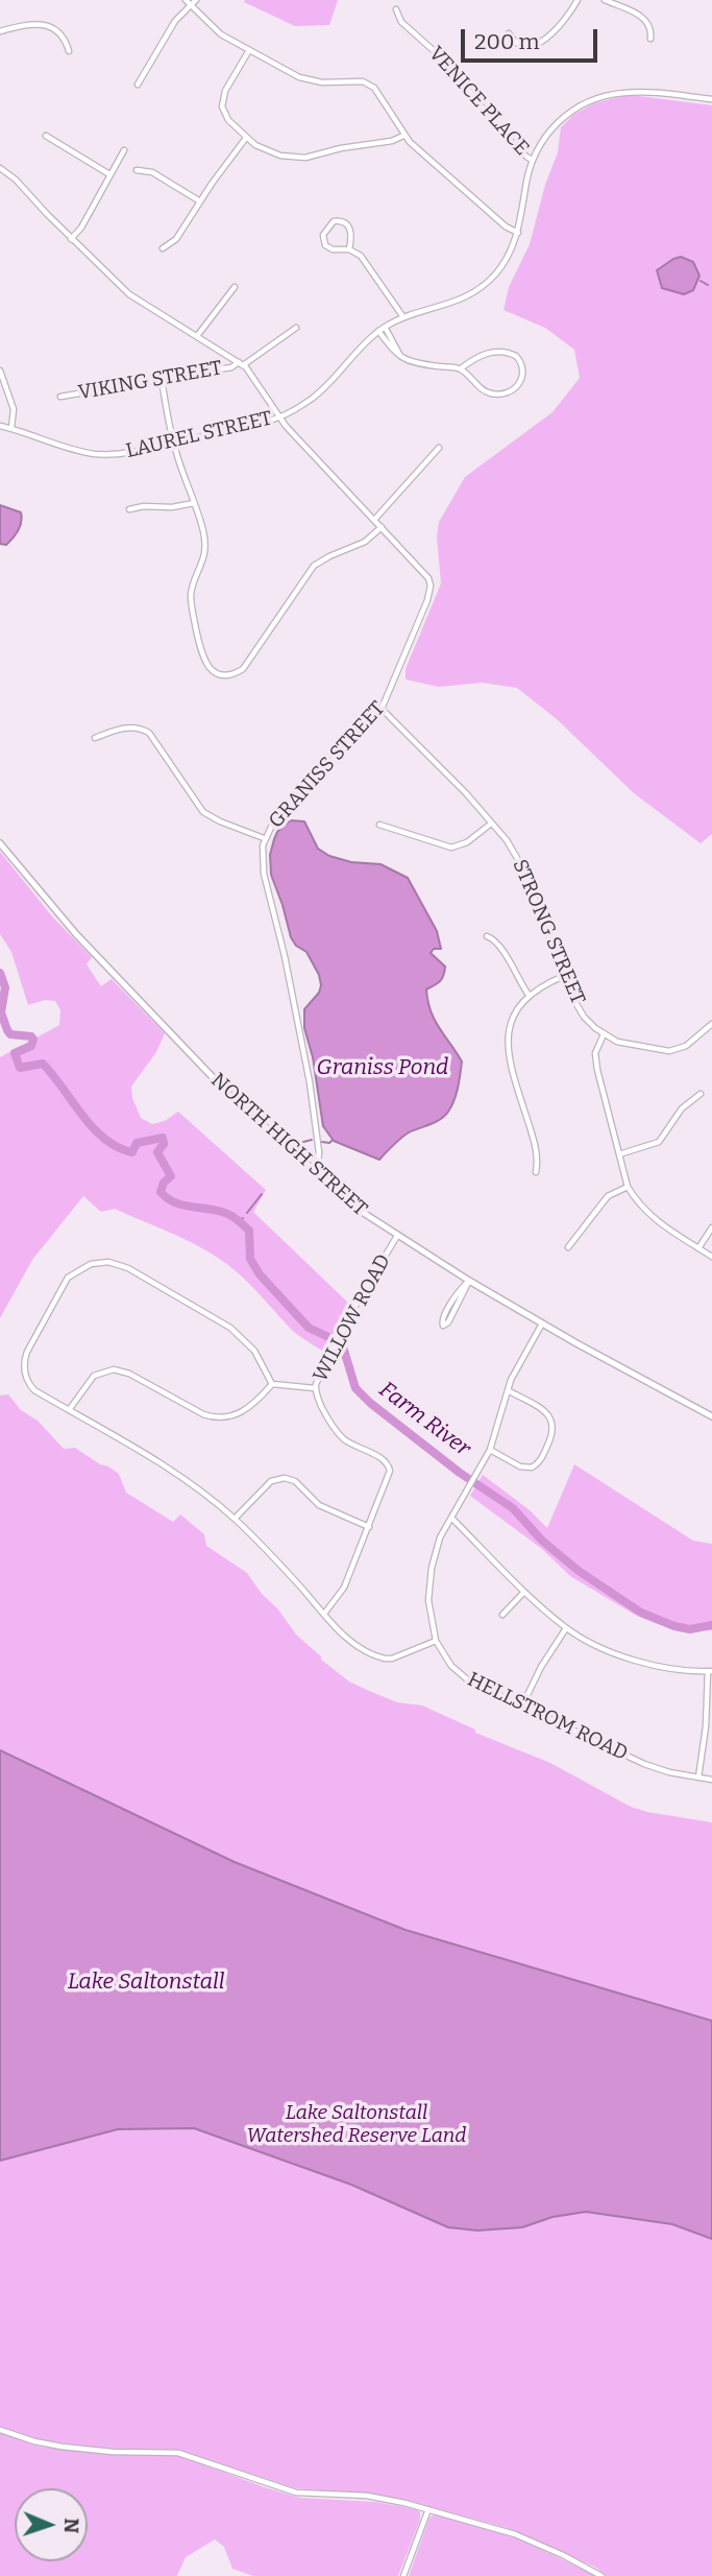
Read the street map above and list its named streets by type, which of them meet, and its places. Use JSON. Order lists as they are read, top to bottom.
{
  "streets": {
    "main road": ["NORTH HIGH STREET"],
    "street": [
      "VENICE PLACE",
      "VIKING STREET",
      "LAUREL STREET",
      "GRANISS STREET",
      "STRONG STREET",
      "WILLOW ROAD",
      "HELLSTROM ROAD"
    ]
  },
  "crossings": [
    ["VENICE PLACE", "LAUREL STREET"],
    ["VIKING STREET", "GRANISS STREET"],
    ["LAUREL STREET", "GRANISS STREET"],
    ["GRANISS STREET", "STRONG STREET"],
    ["GRANISS STREET", "NORTH HIGH STREET"],
    ["NORTH HIGH STREET", "WILLOW ROAD"],
    ["NORTH HIGH STREET", "HELLSTROM ROAD"]
  ],
  "water": ["Graniss Pond", "Farm River", "Lake Saltonstall"],
  "parks": ["Lake Saltonstall Watershed Reserve Land"],
  "scale_bar": "200 m",
  "north": "right"
}
